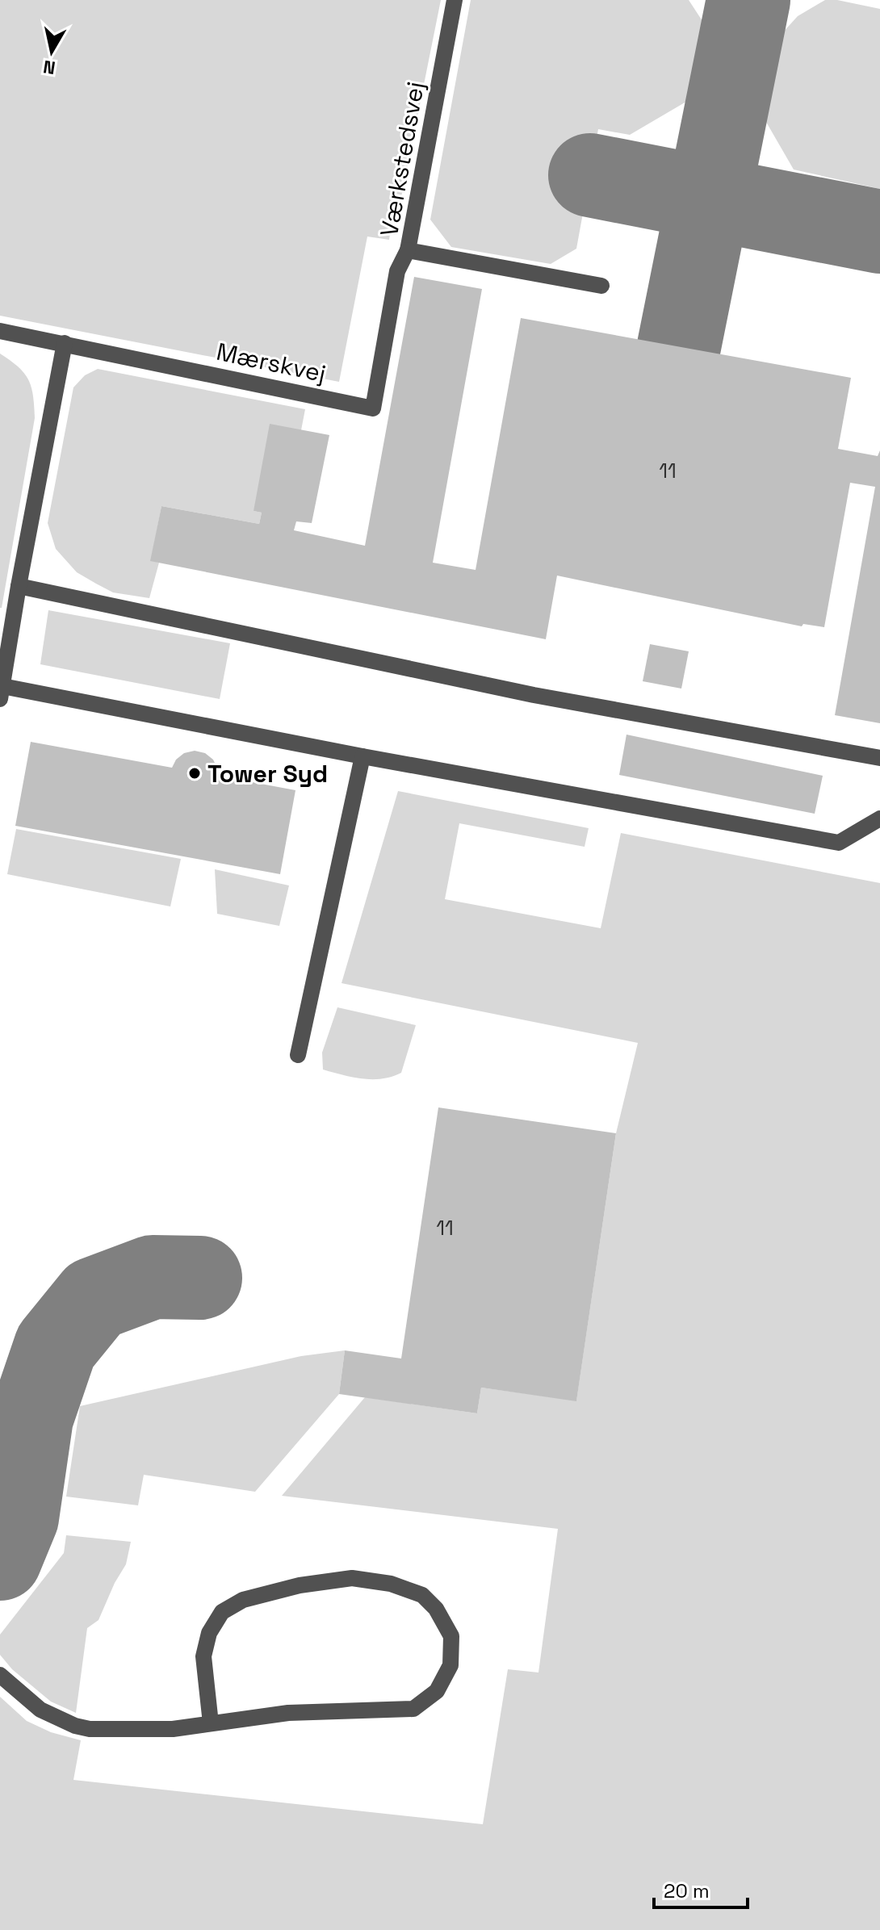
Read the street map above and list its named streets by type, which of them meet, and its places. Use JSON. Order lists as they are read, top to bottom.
{
  "streets": {
    "lane": ["Værkstedsvej", "Mærskvej"]
  },
  "crossings": [
    ["Værkstedsvej", "Mærskvej"]
  ],
  "places": ["Tower Syd"],
  "house_numbers": ["11", "11"],
  "scale_bar": "20 m",
  "north": "bottom"
}
